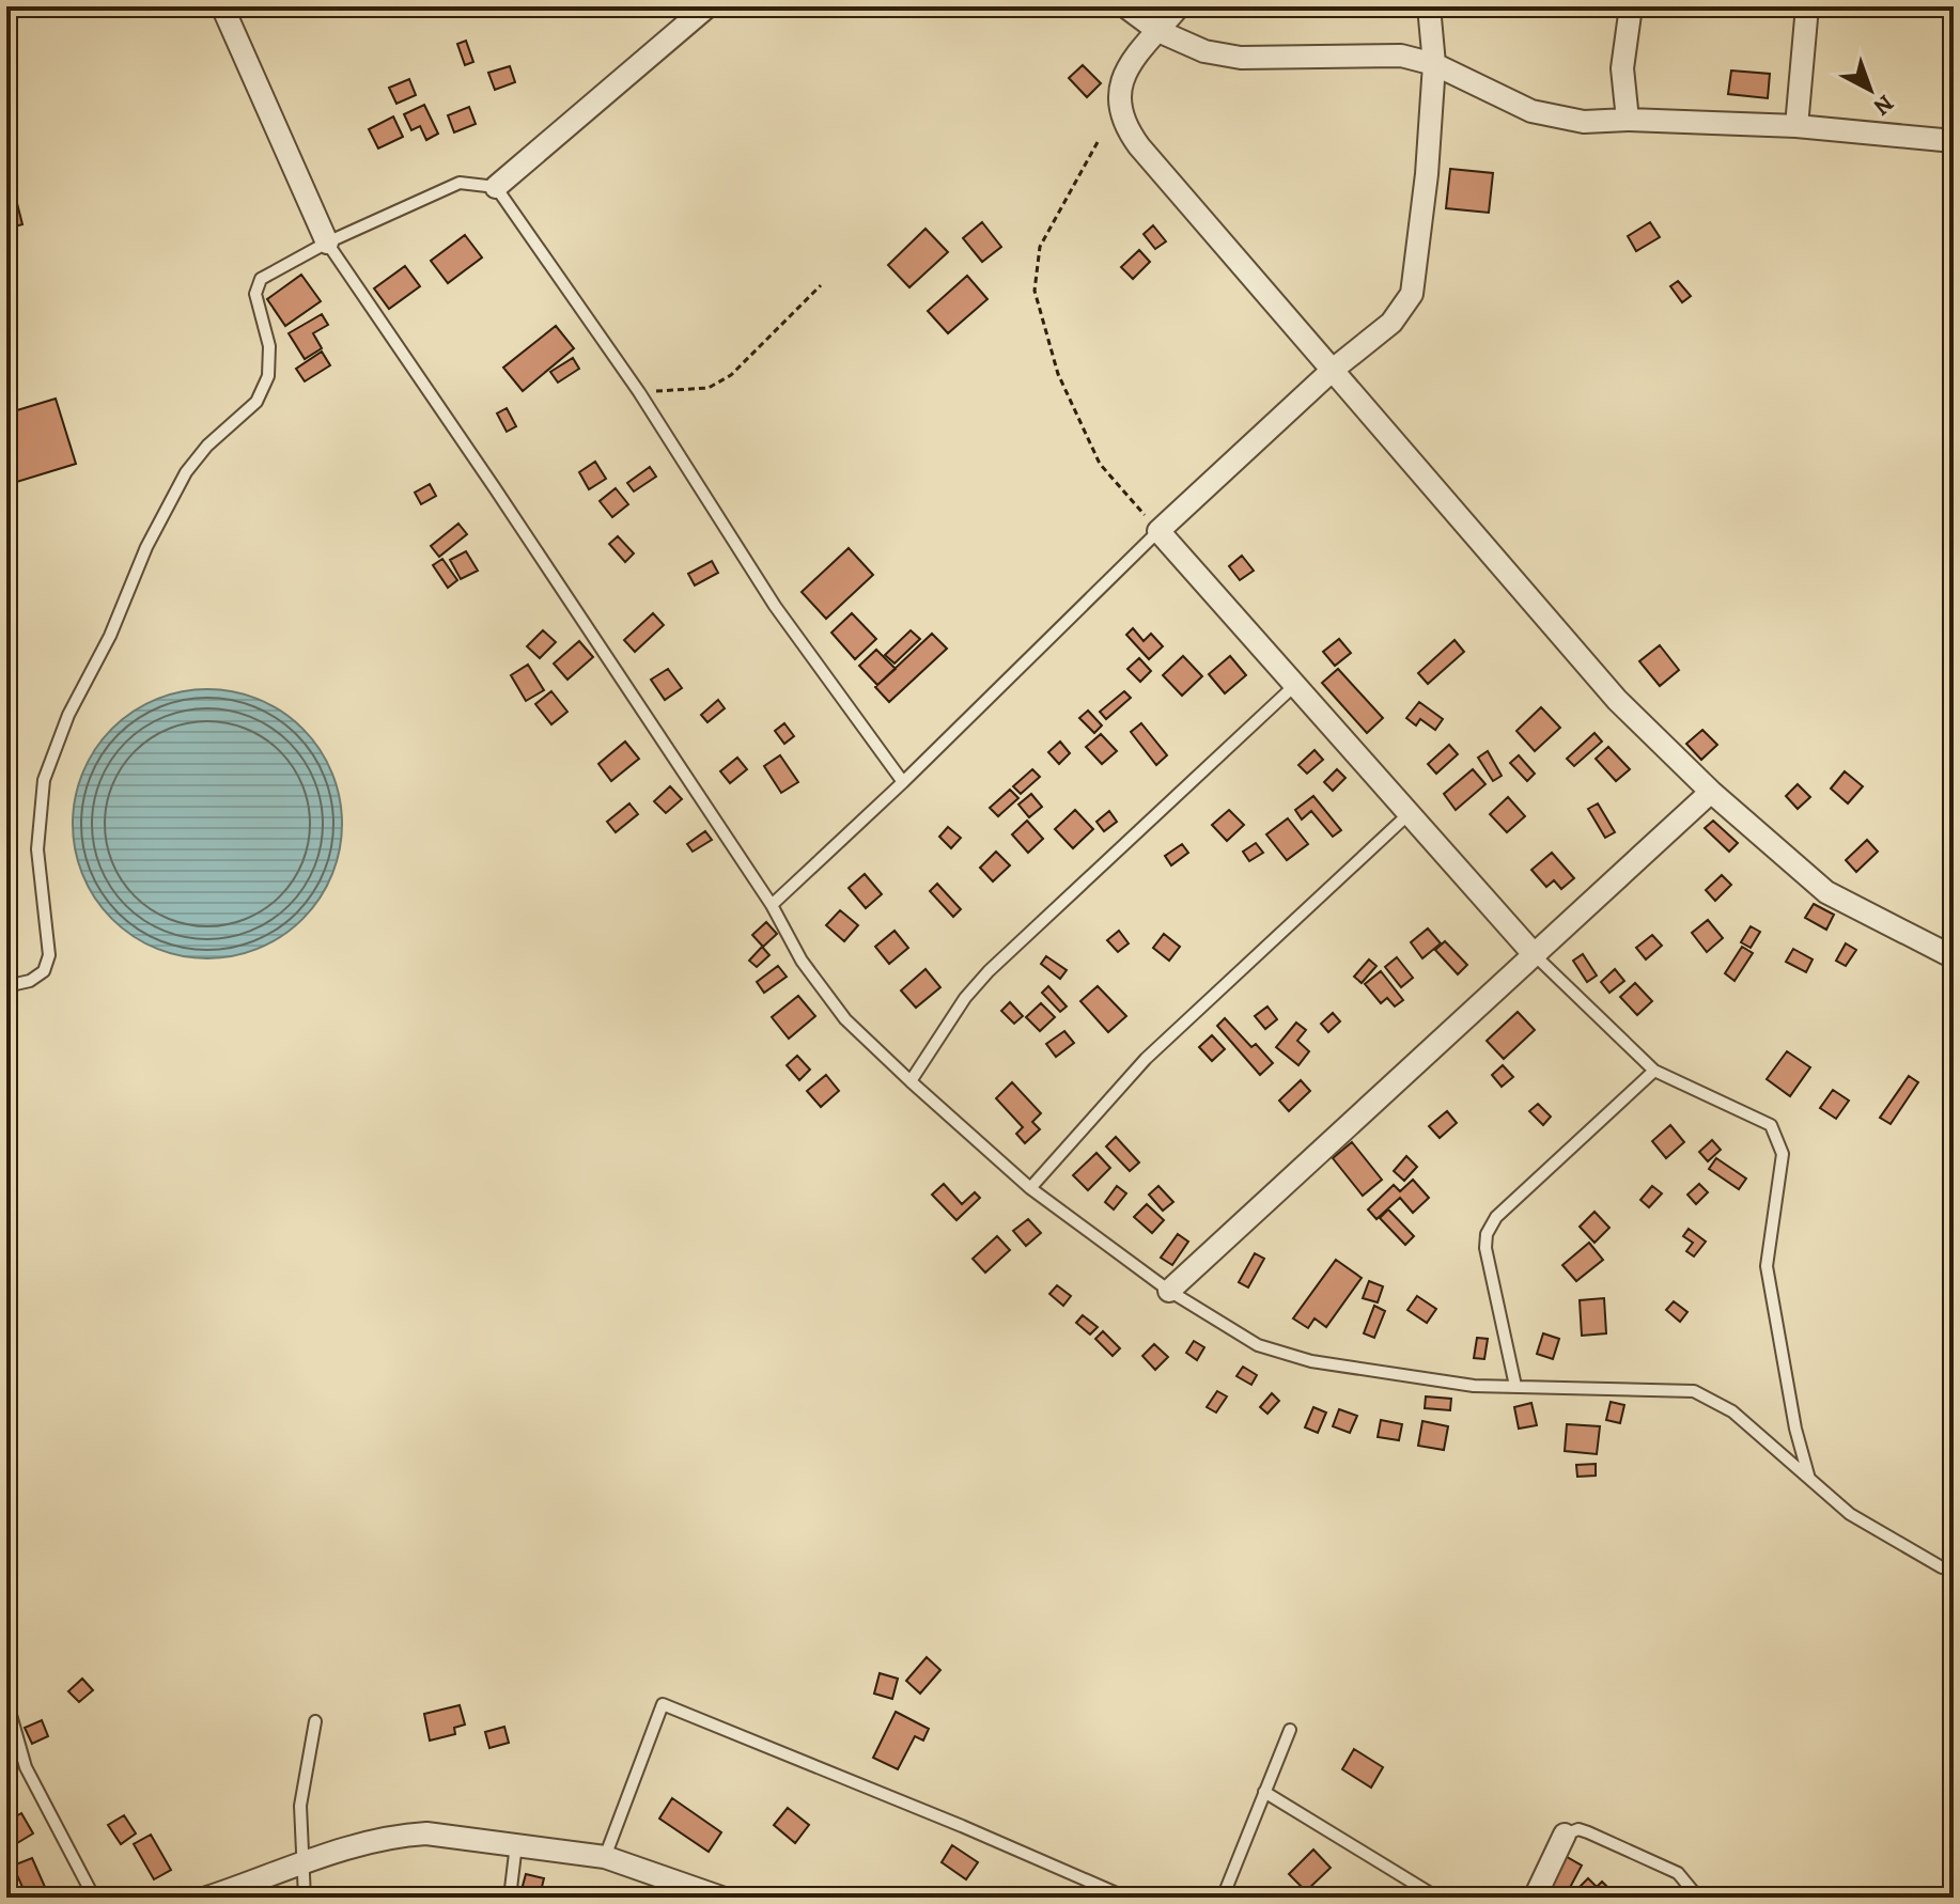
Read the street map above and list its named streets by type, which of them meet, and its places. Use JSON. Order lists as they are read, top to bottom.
{
  "north": "bottom right"
}
